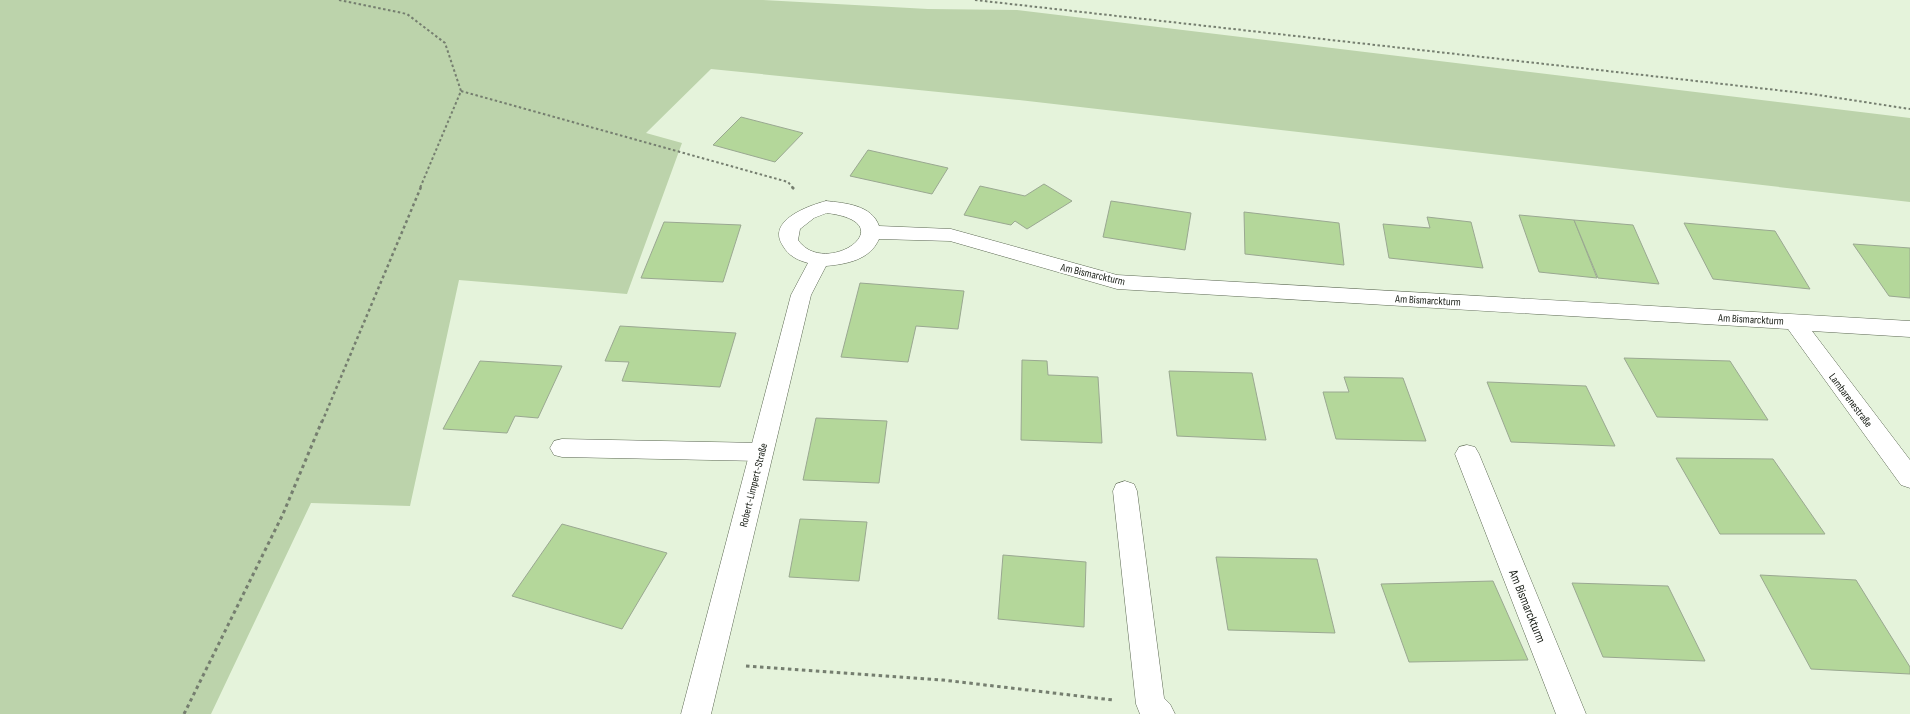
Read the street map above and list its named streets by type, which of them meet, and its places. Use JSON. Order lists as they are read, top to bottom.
{
  "streets": {
    "street": ["Am Bismarckturm", "Lambarenestraße", "Robert-Limpert-Straße"]
  },
  "crossings": [
    ["Am Bismarckturm", "Lambarenestraße"],
    ["Am Bismarckturm", "Robert-Limpert-Straße"]
  ]
}
